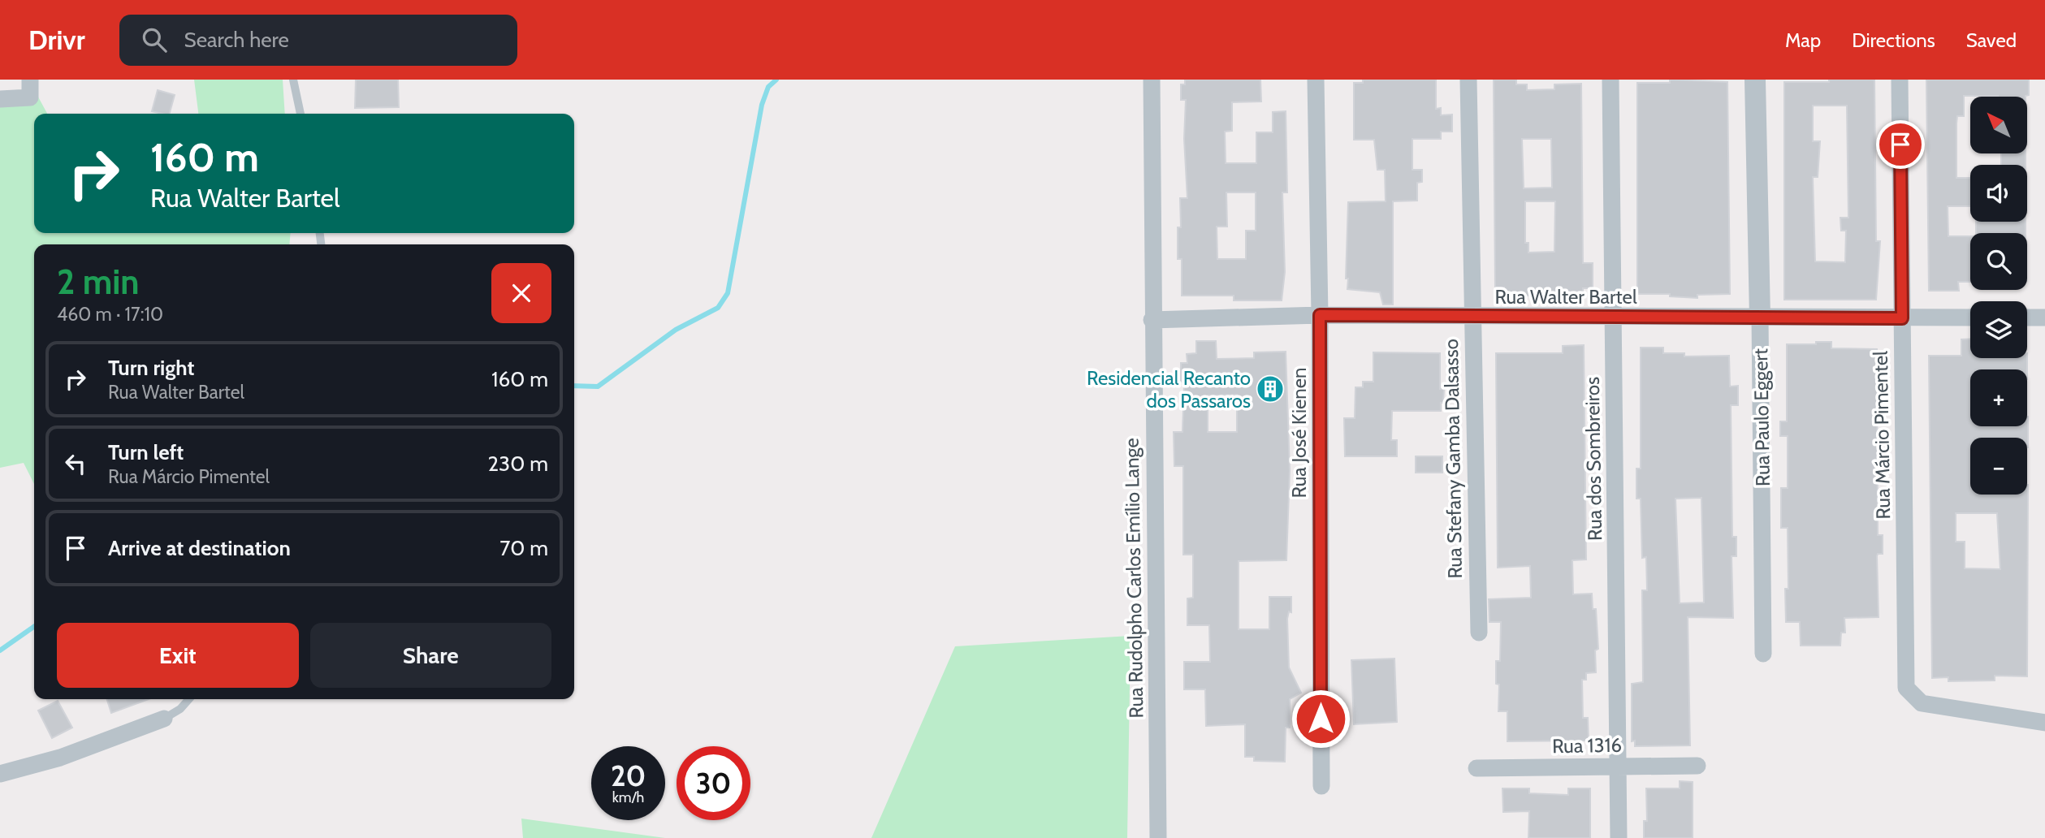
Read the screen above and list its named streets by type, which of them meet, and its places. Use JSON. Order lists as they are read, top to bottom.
{
  "streets": {
    "street": [
      "Rua Walter Bartel",
      "Rua Paulo Eggert",
      "Rua José Kienen",
      "Rua Márcio Pimentel",
      "Rua Stefany Gamba Dalsasso",
      "Rua dos Sombreiros",
      "Rua Rudolpho Carlos Emílio Lange",
      "Rua 1316"
    ]
  },
  "crossings": [
    ["Rua Walter Bartel", "Rua Paulo Eggert"],
    ["Rua Walter Bartel", "Rua José Kienen"],
    ["Rua Walter Bartel", "Rua Márcio Pimentel"],
    ["Rua Walter Bartel", "Rua Stefany Gamba Dalsasso"],
    ["Rua Walter Bartel", "Rua dos Sombreiros"],
    ["Rua Walter Bartel", "Rua Rudolpho Carlos Emílio Lange"],
    ["Rua dos Sombreiros", "Rua 1316"]
  ],
  "places": {
    "building": ["Residencial Recanto dos Passaros"]
  },
  "north": "top left",
  "page": {
    "header": "Drivr",
    "search": "Search here",
    "nav": ["Map", "Directions", "Saved"],
    "map_buttons": ["+", "−"],
    "turn": ["160 m", "Rua Walter Bartel"],
    "heading": ["2 min", "460 m · 17:10"],
    "list": [
      {
        "name": "Turn right",
        "note": "Rua Walter Bartel",
        "value": "160 m"
      },
      {
        "name": "Turn left",
        "note": "Rua Márcio Pimentel",
        "value": "230 m"
      },
      {
        "name": "Arrive at destination",
        "value": "70 m"
      }
    ],
    "buttons": ["Exit", "Share"],
    "speed": "20 km/h",
    "limit": "30"
  }
}
